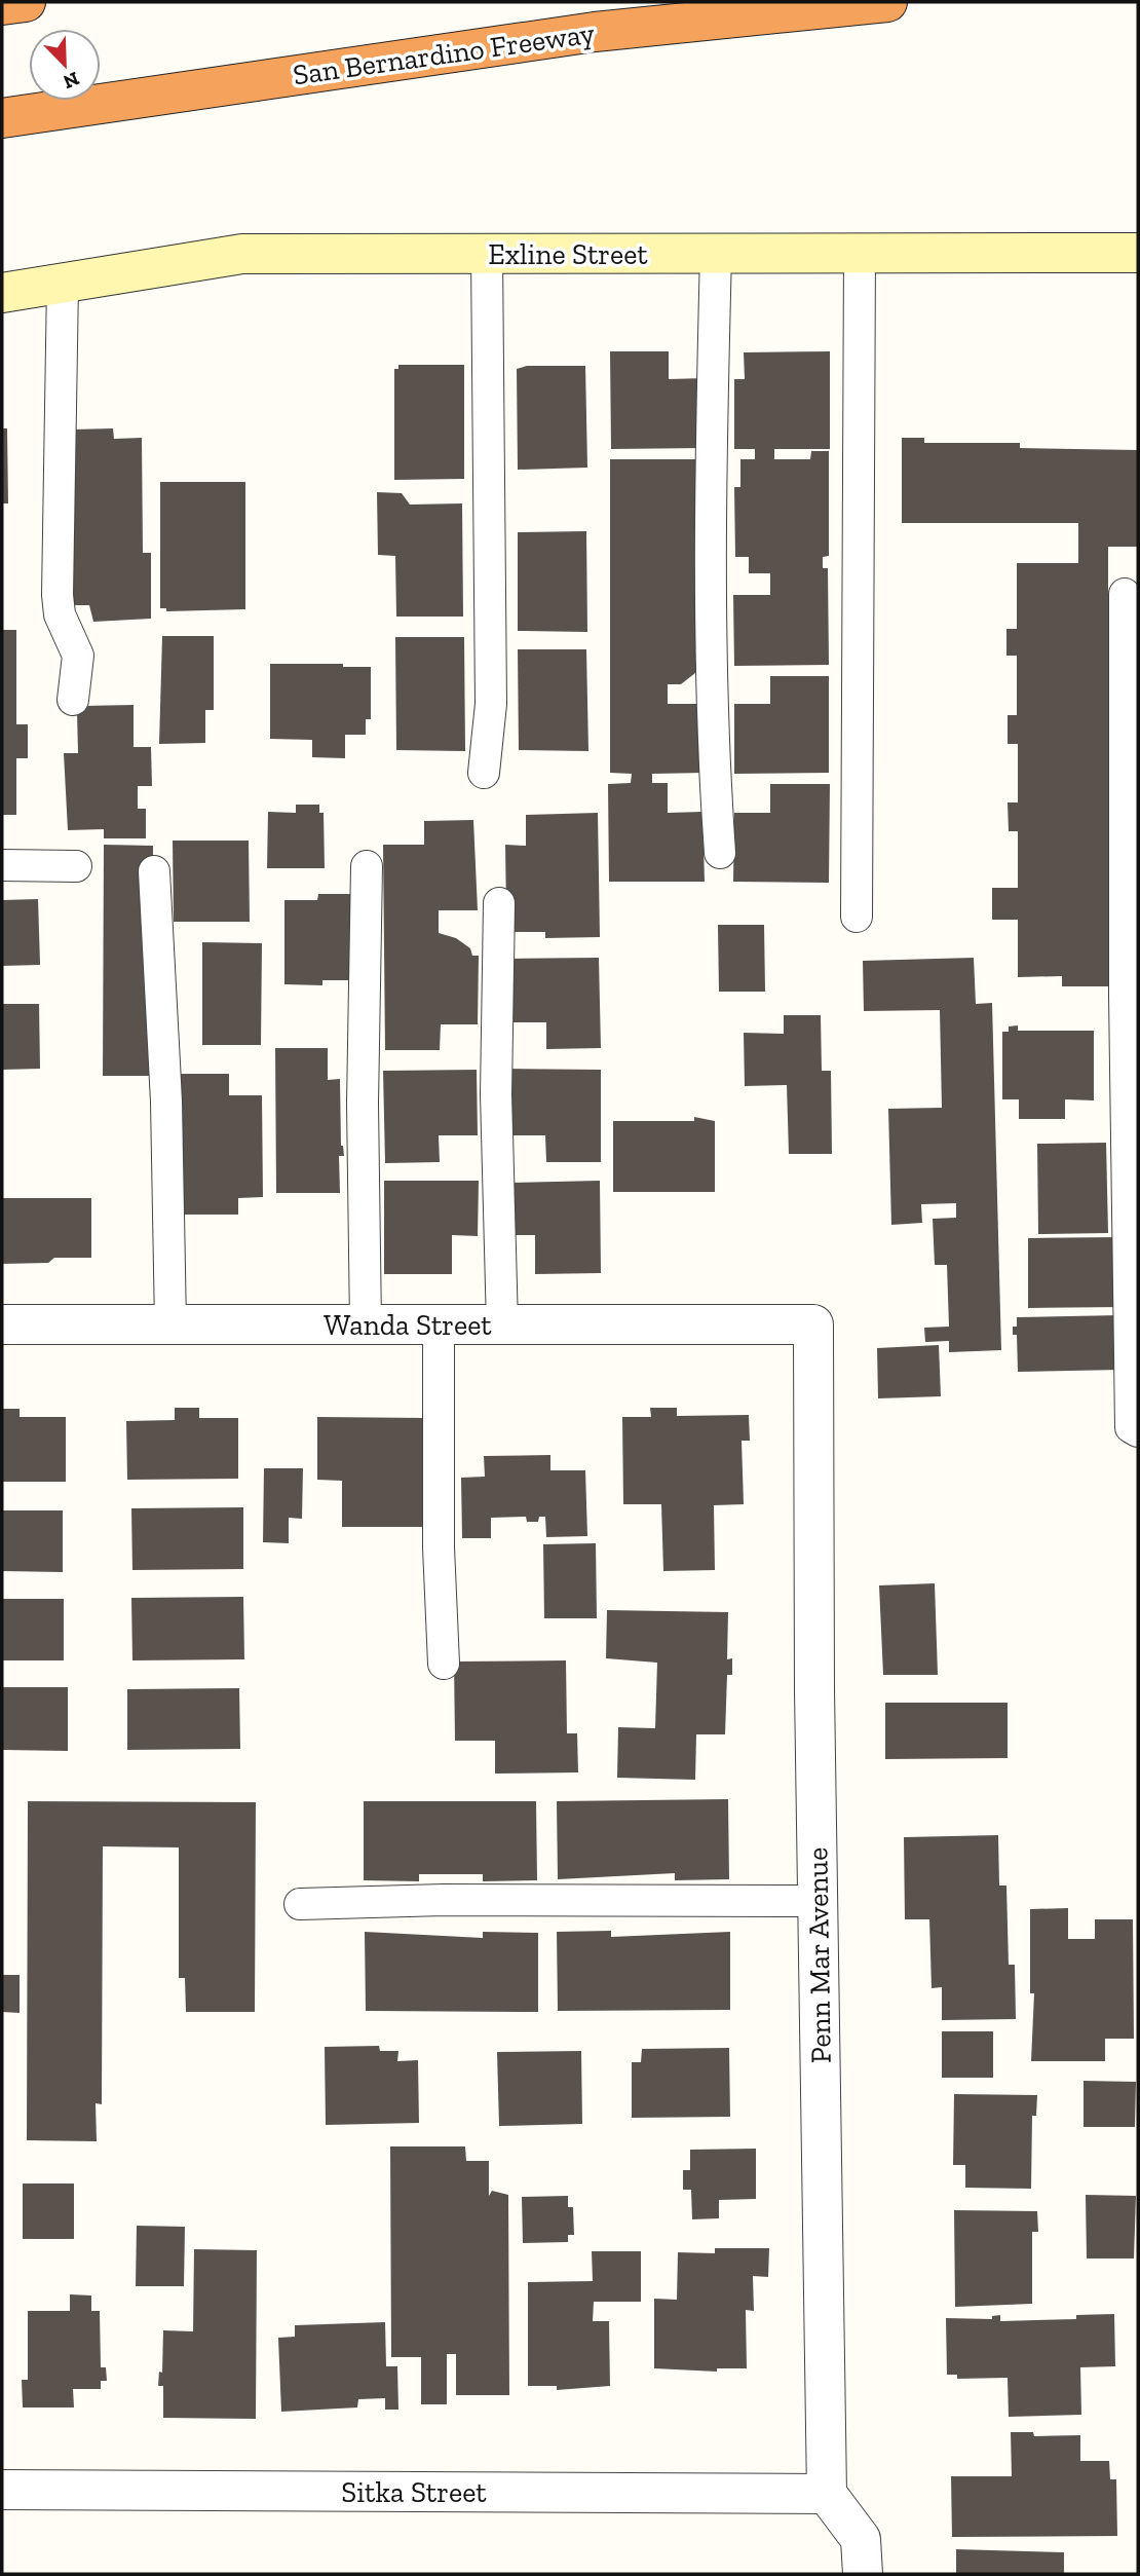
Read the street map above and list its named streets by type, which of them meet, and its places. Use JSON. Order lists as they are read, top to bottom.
{
  "streets": {
    "highway": ["San Bernardino Freeway"],
    "street": [
      "Exline Street",
      "Wanda Street",
      "Penn Mar Avenue",
      "Sitka Street"
    ]
  },
  "crossings": [
    ["Wanda Street", "Penn Mar Avenue"],
    ["Penn Mar Avenue", "Sitka Street"]
  ],
  "north": "bottom right"
}
